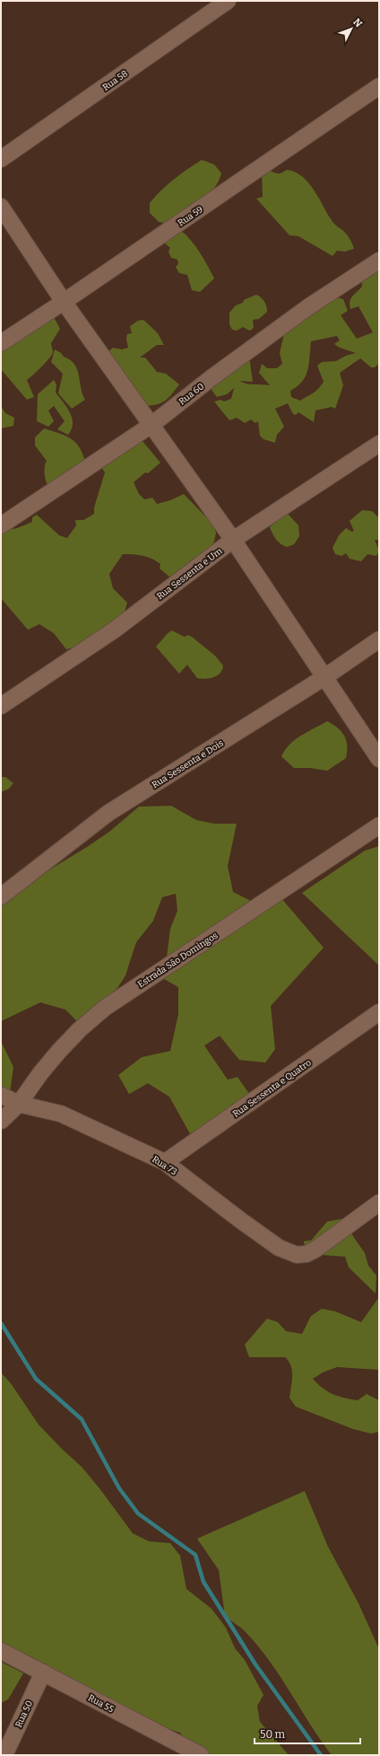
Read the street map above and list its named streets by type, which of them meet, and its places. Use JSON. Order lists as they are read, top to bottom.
{
  "streets": {
    "street": [
      "Rua 58",
      "Rua 59",
      "Rua 60",
      "Rua Sessenta e Um",
      "Rua Sessenta e Dois",
      "Estrada São Domingos",
      "Rua Sessenta e Quatro",
      "Rua 73",
      "Rua 55",
      "Rua 50"
    ]
  },
  "crossings": [
    ["Estrada São Domingos", "Rua 73"],
    ["Rua Sessenta e Quatro", "Rua 73"],
    ["Rua 55", "Rua 50"]
  ],
  "scale_bar": "50 m",
  "north": "top right"
}
